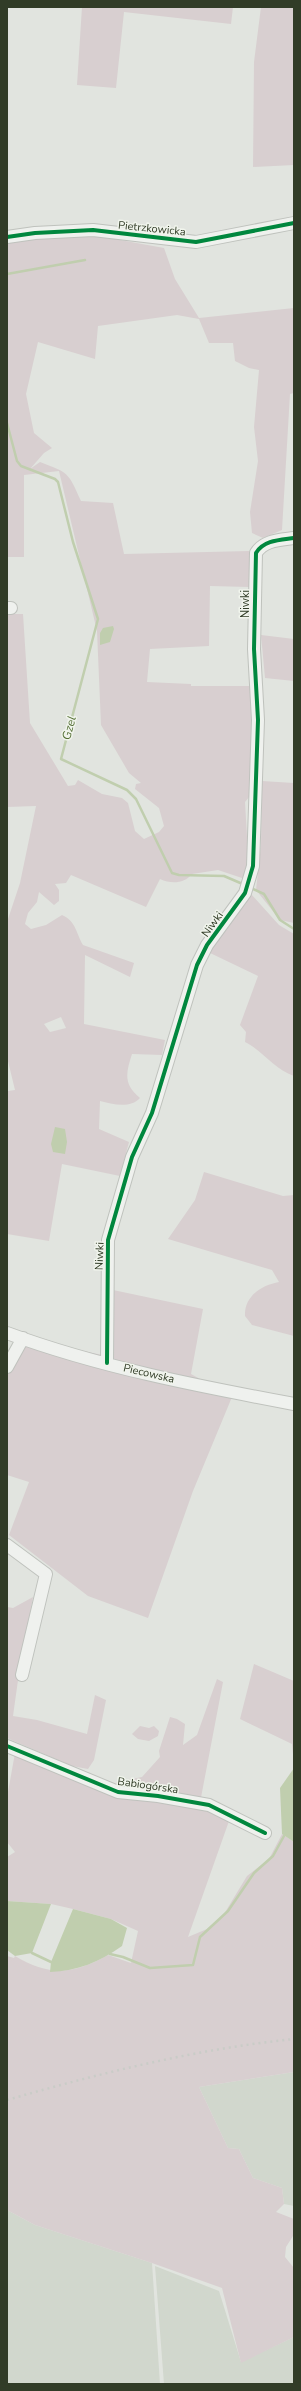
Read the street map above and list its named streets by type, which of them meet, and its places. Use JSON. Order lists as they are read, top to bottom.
{
  "streets": {
    "street": [
      "Pietrzkowicka",
      "Niwki",
      "Piecowska",
      "Babiogórska"
    ]
  },
  "crossings": [
    ["Niwki", "Piecowska"]
  ],
  "water": ["Gzel"]
}
